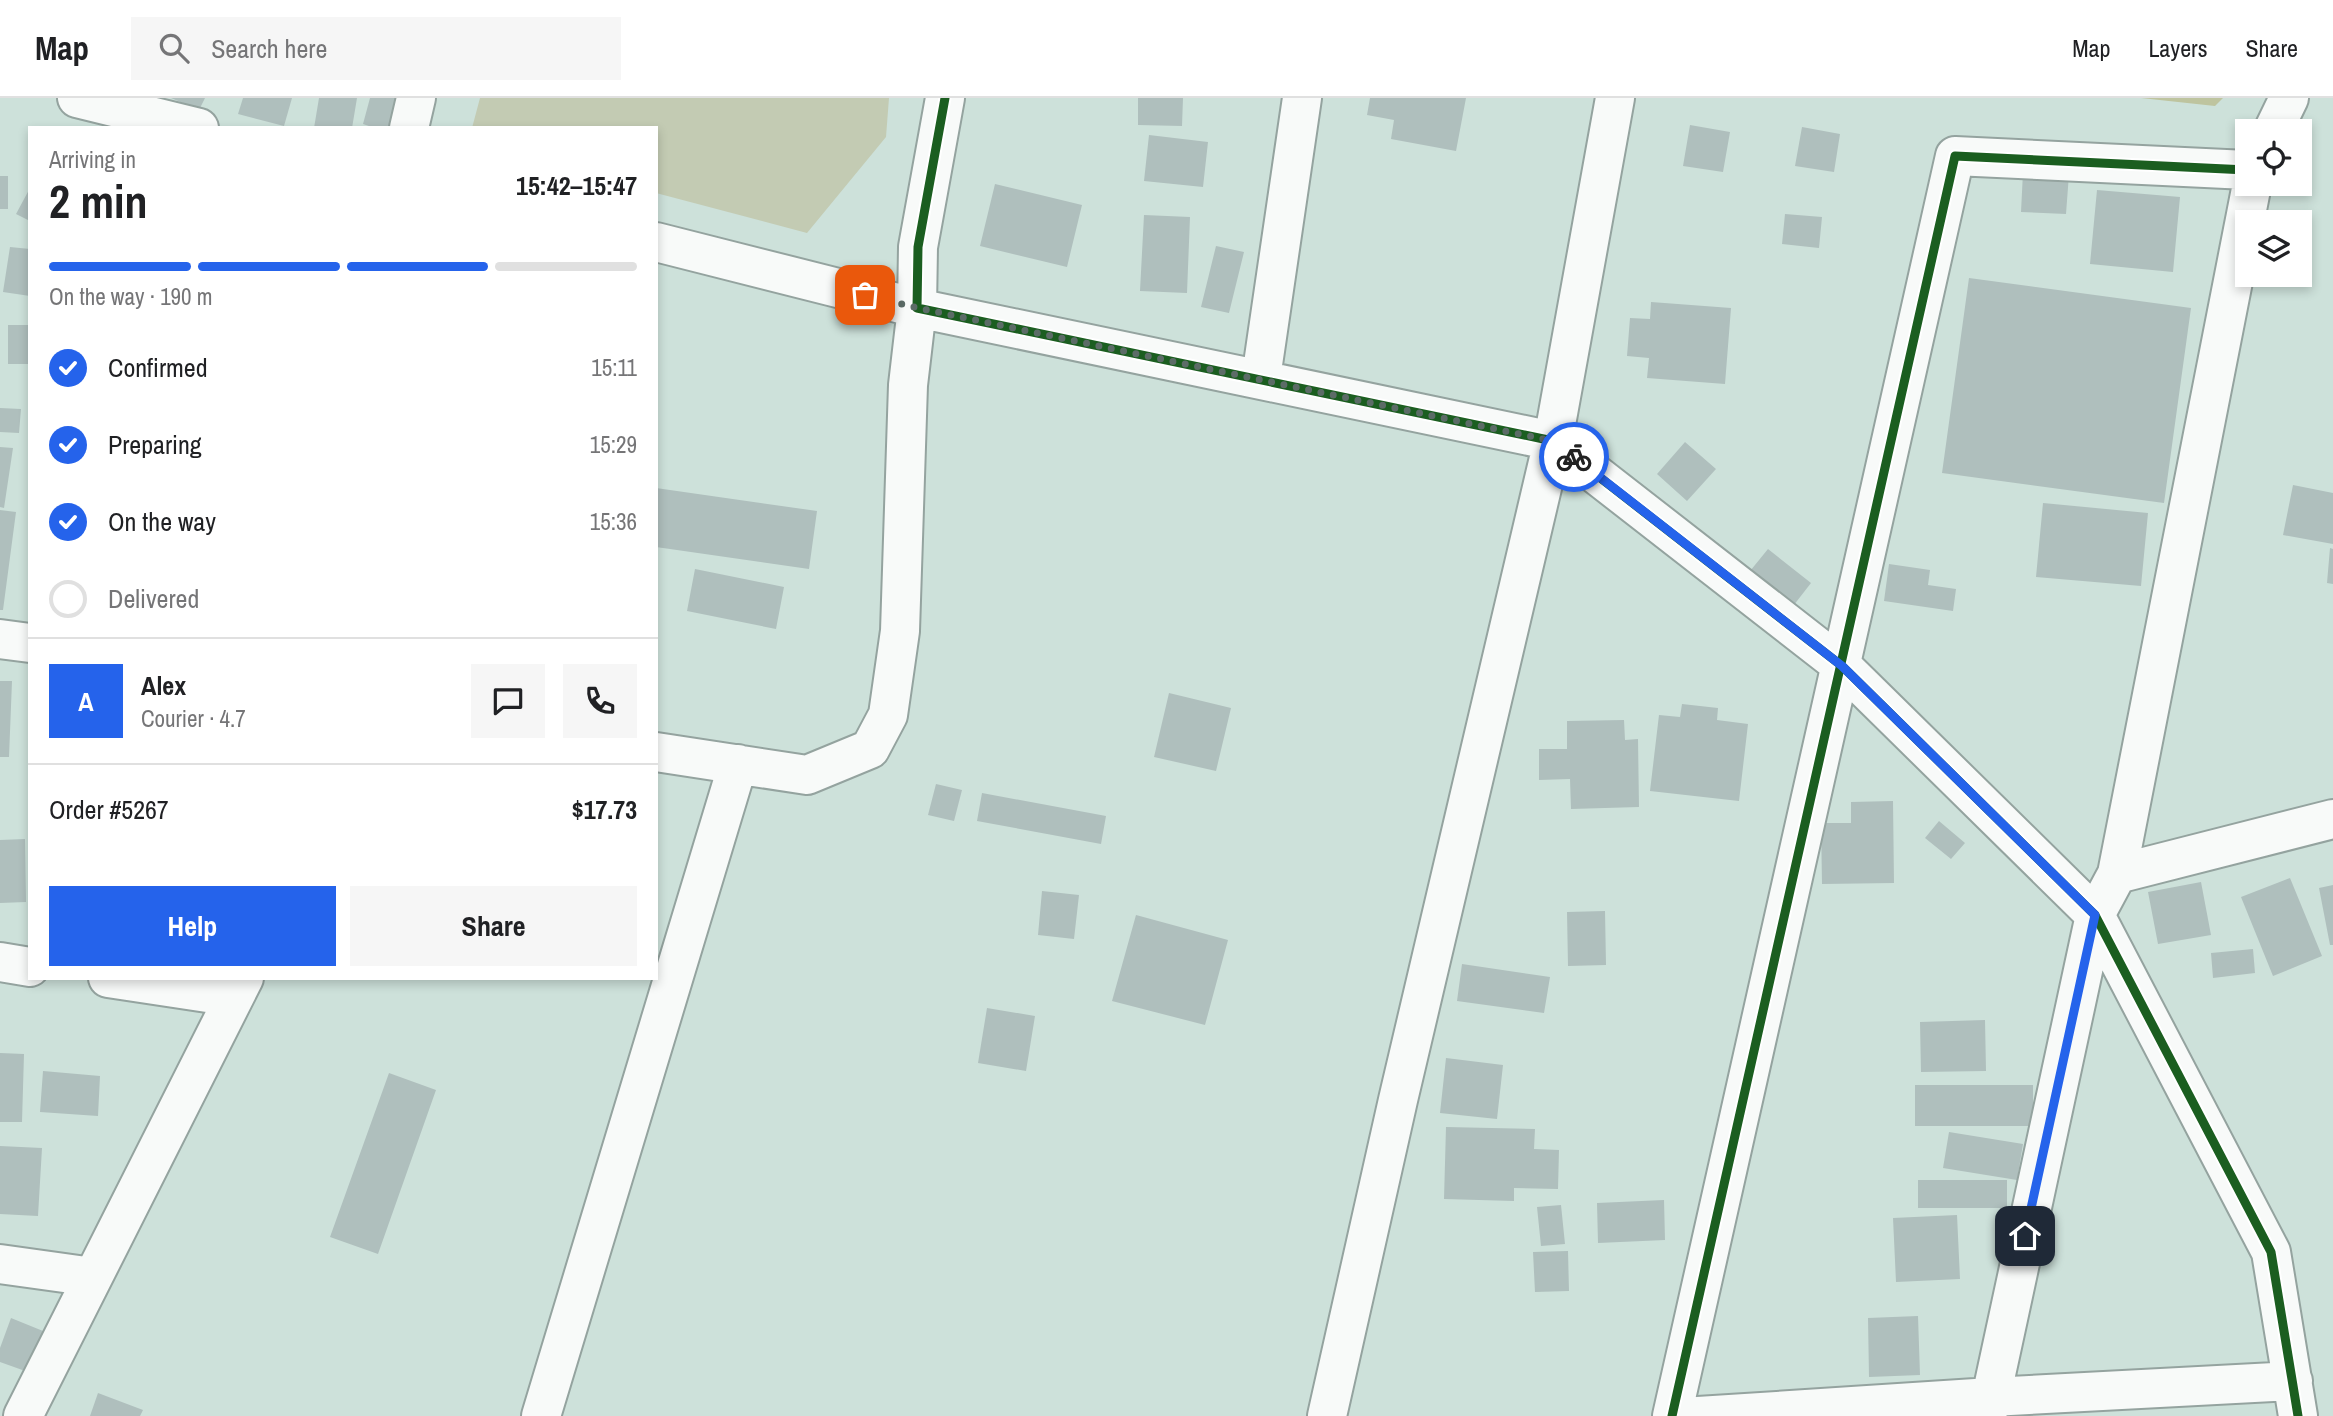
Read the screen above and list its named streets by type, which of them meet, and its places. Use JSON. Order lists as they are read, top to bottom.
{
  "page": {
    "header": "Map",
    "search": "Search here",
    "nav": ["Map", "Layers", "Share"],
    "heading": ["2 min", "Arriving in", "15:42–15:47"],
    "panel": [
      "Alex",
      "Courier · 4.7",
      "Order #5267",
      "$17.73"
    ],
    "bar": "On the way · 190 m",
    "list": [
      ["Confirmed", "15:11"],
      ["Preparing", "15:29"],
      ["On the way", "15:36"],
      "Delivered"
    ],
    "round": "A",
    "buttons": ["Help", "Share"]
  }
}
